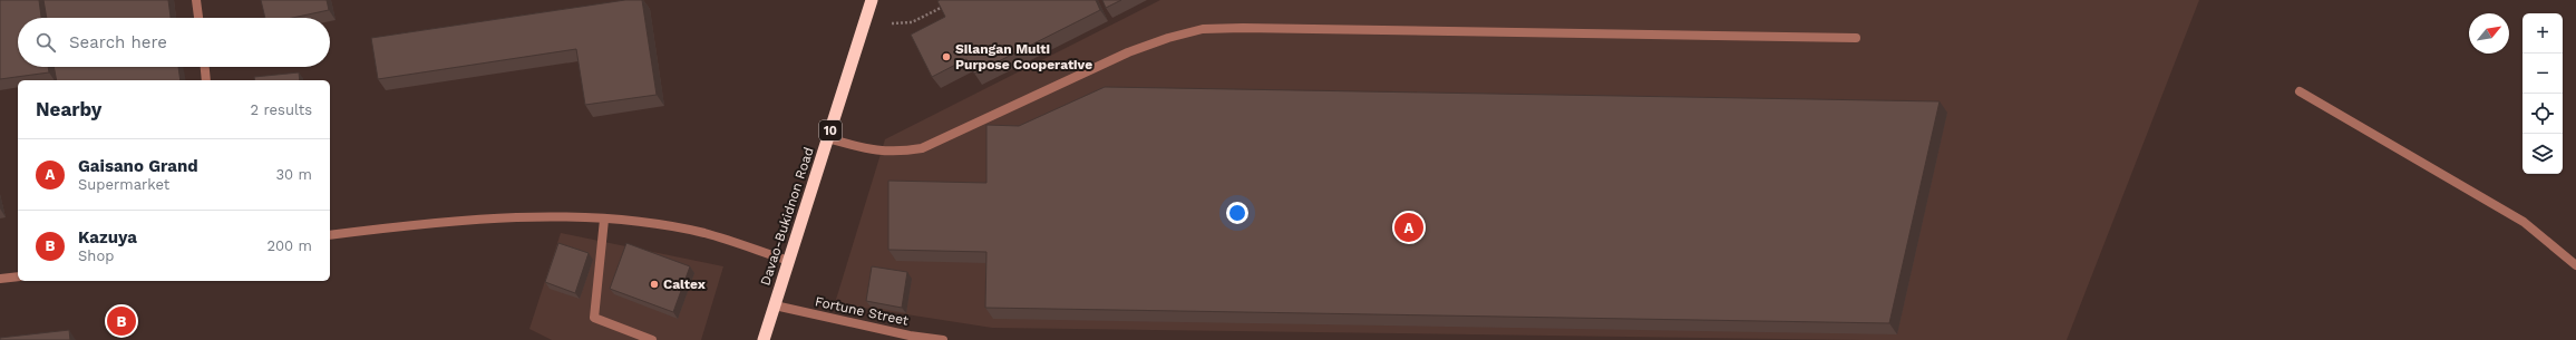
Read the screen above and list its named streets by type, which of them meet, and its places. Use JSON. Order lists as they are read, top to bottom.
{
  "streets": {
    "highway": ["10", "Davao-Bukidnon Road"],
    "street": ["Fortune Street"]
  },
  "crossings": [
    ["Davao-Bukidnon Road", "Fortune Street"]
  ],
  "places": ["Silangan Multi Purpose Cooperative", "Caltex"],
  "north": "top right",
  "page": {
    "map_buttons": ["+", "−"],
    "search": "Search here",
    "heading": ["Nearby", "2 results"],
    "list": [
      {
        "mark": "A",
        "name": "Gaisano Grand",
        "note": "Supermarket",
        "value": "30 m"
      },
      {
        "mark": "B",
        "name": "Kazuya",
        "note": "Shop",
        "value": "200 m"
      }
    ],
    "pins": ["A", "B"]
  }
}
